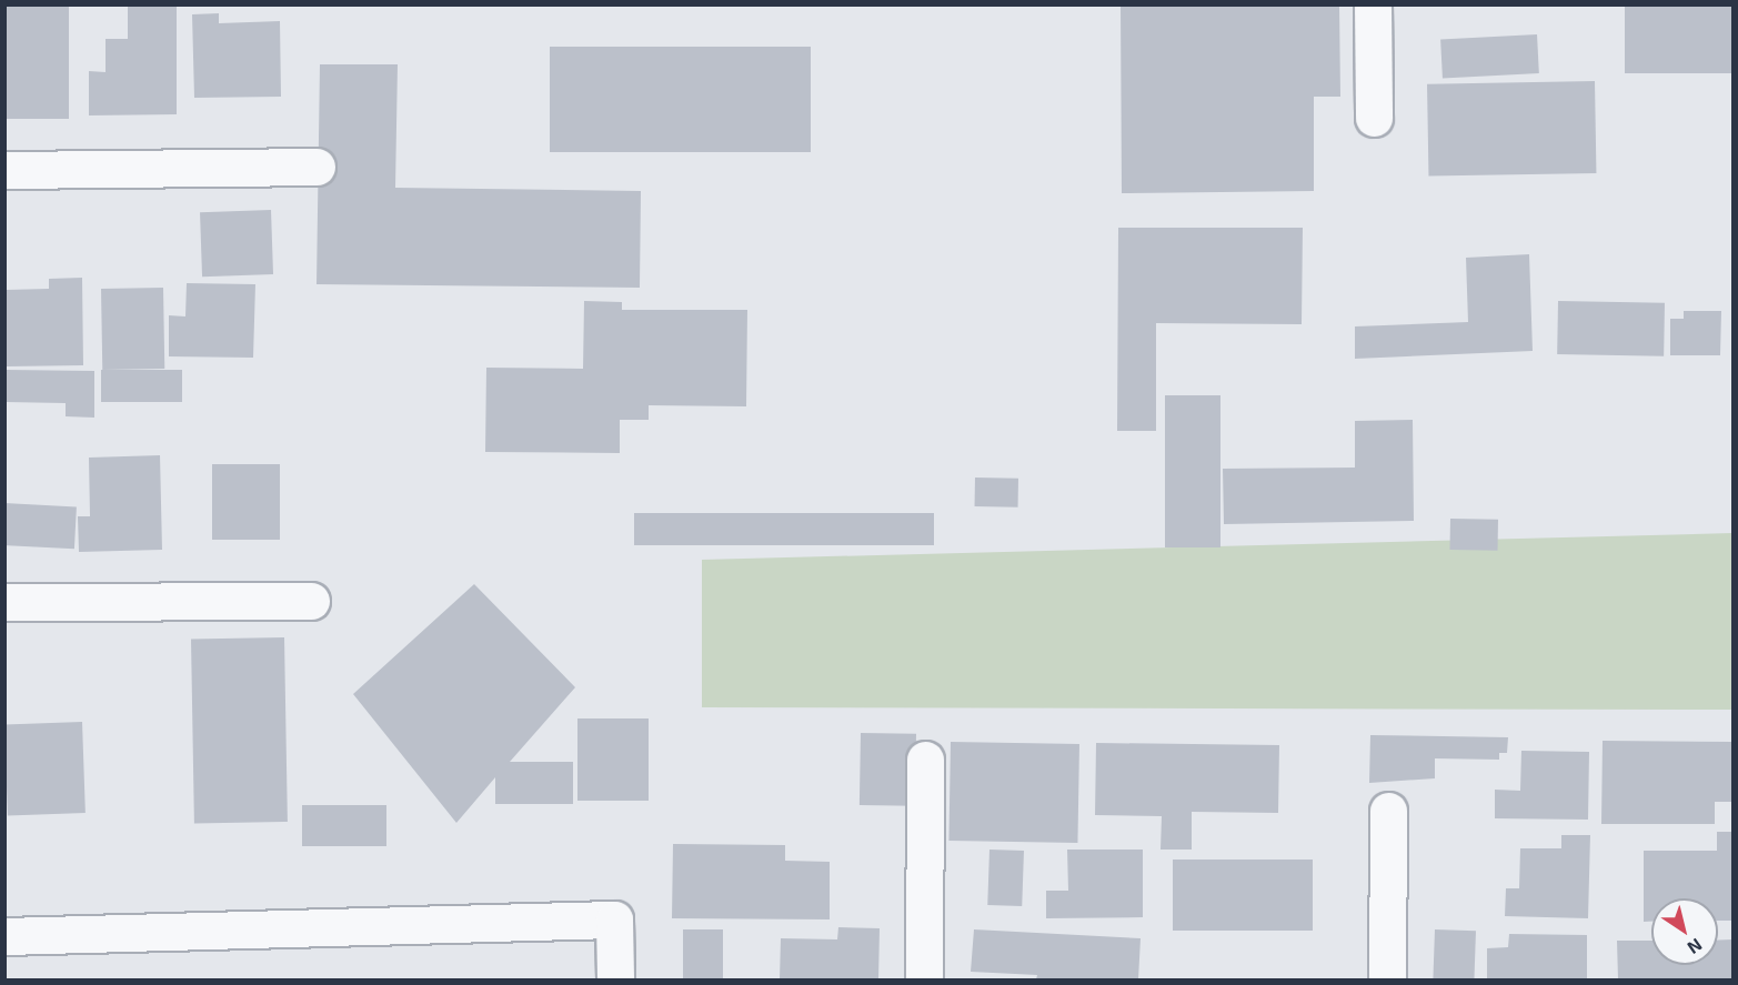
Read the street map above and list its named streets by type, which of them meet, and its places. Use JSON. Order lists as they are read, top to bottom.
{
  "north": "bottom right"
}
